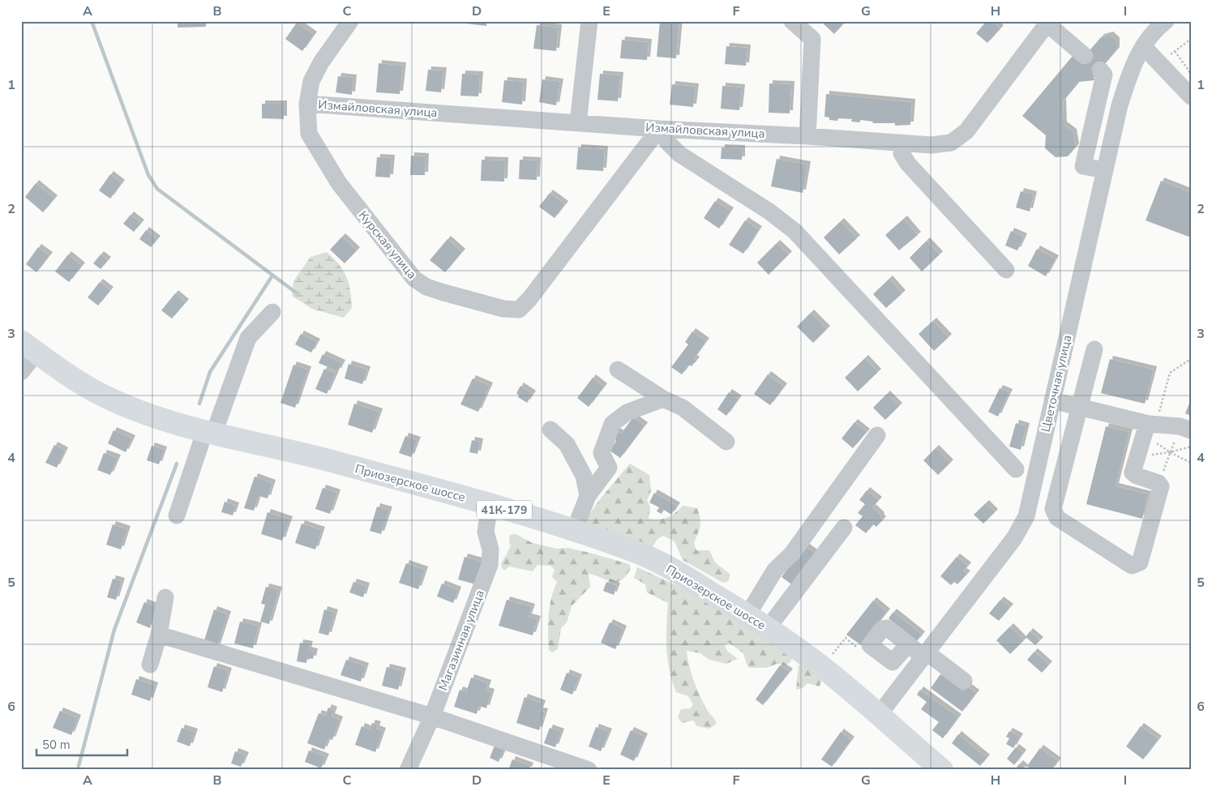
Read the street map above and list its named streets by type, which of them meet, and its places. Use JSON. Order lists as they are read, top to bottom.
{
  "streets": {
    "main road": ["Приозерское шоссе", "41К-179"],
    "street": [
      "Измайловская улица",
      "Курская улица",
      "Цветочная улица",
      "Магазинная улица"
    ]
  },
  "crossings": [
    ["Измайловская улица", "Курская улица"],
    ["Цветочная улица", "Приозерское шоссе"],
    ["Приозерское шоссе", "Магазинная улица"]
  ],
  "scale_bar": "50 m",
  "grid": {
    "columns": [
      "A",
      "B",
      "C",
      "D",
      "E",
      "F",
      "G",
      "H",
      "I"
    ],
    "rows": [
      "1",
      "2",
      "3",
      "4",
      "5",
      "6"
    ]
  }
}
